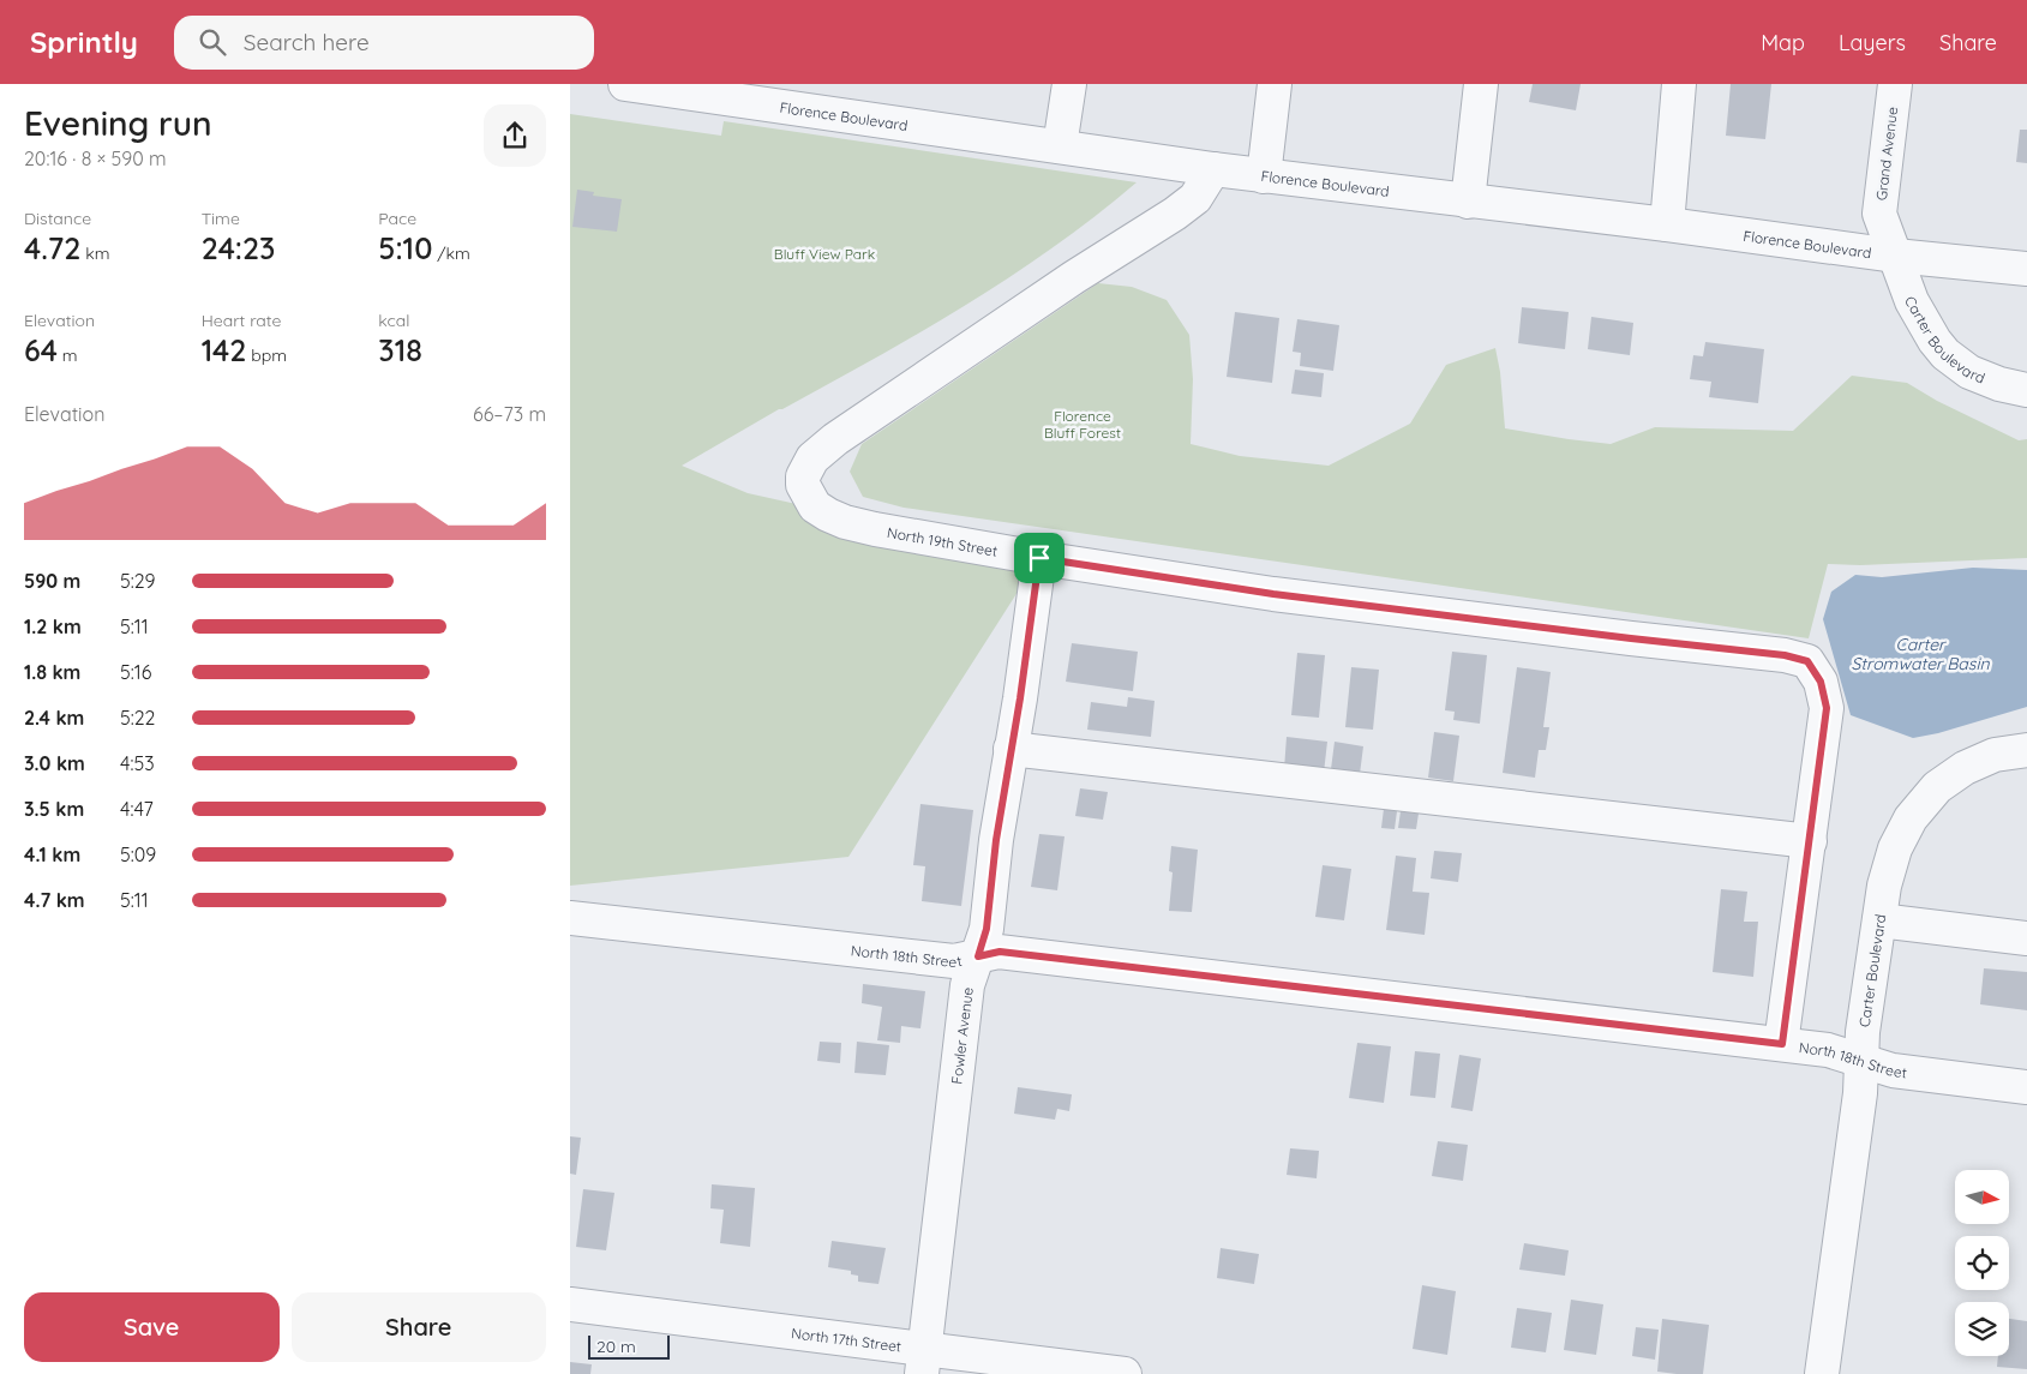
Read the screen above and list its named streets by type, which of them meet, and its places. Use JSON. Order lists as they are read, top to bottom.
{
  "streets": {
    "street": [
      "Florence Boulevard",
      "Grand Avenue",
      "Carter Boulevard",
      "North 19th Street",
      "North 18th Street",
      "Fowler Avenue",
      "North 17th Street"
    ]
  },
  "crossings": [
    ["Florence Boulevard", "Grand Avenue"],
    ["Florence Boulevard", "Carter Boulevard"],
    ["Florence Boulevard", "North 19th Street"],
    ["Grand Avenue", "Carter Boulevard"],
    ["Carter Boulevard", "North 18th Street"],
    ["North 19th Street", "Fowler Avenue"],
    ["North 18th Street", "Fowler Avenue"],
    ["Fowler Avenue", "North 17th Street"]
  ],
  "water": ["Carter Stromwater Basin"],
  "parks": ["Bluff View Park", "Florence Bluff Forest"],
  "scale_bar": "20 m",
  "north": "right",
  "page": {
    "header": "Sprintly",
    "search": "Search here",
    "nav": ["Map", "Layers", "Share"],
    "heading": ["Evening run", "20:16 · 8 × 590 m"],
    "stats": [
      ["Distance", "4.72 km"],
      ["Time", "24:23"],
      ["Pace", "5:10 /km"],
      ["Elevation", "64 m"],
      ["Heart rate", "142 bpm"],
      ["kcal", "318"]
    ],
    "chart": ["Elevation", "66–73 m"],
    "list": [
      {
        "name": "590 m",
        "note": "5:29"
      },
      {
        "name": "1.2 km",
        "note": "5:11"
      },
      {
        "name": "1.8 km",
        "note": "5:16"
      },
      {
        "name": "2.4 km",
        "note": "5:22"
      },
      {
        "name": "3.0 km",
        "note": "4:53"
      },
      {
        "name": "3.5 km",
        "note": "4:47"
      },
      {
        "name": "4.1 km",
        "note": "5:09"
      },
      {
        "name": "4.7 km",
        "note": "5:11"
      }
    ],
    "buttons": ["Save", "Share"],
    "scale": "20 m"
  }
}
